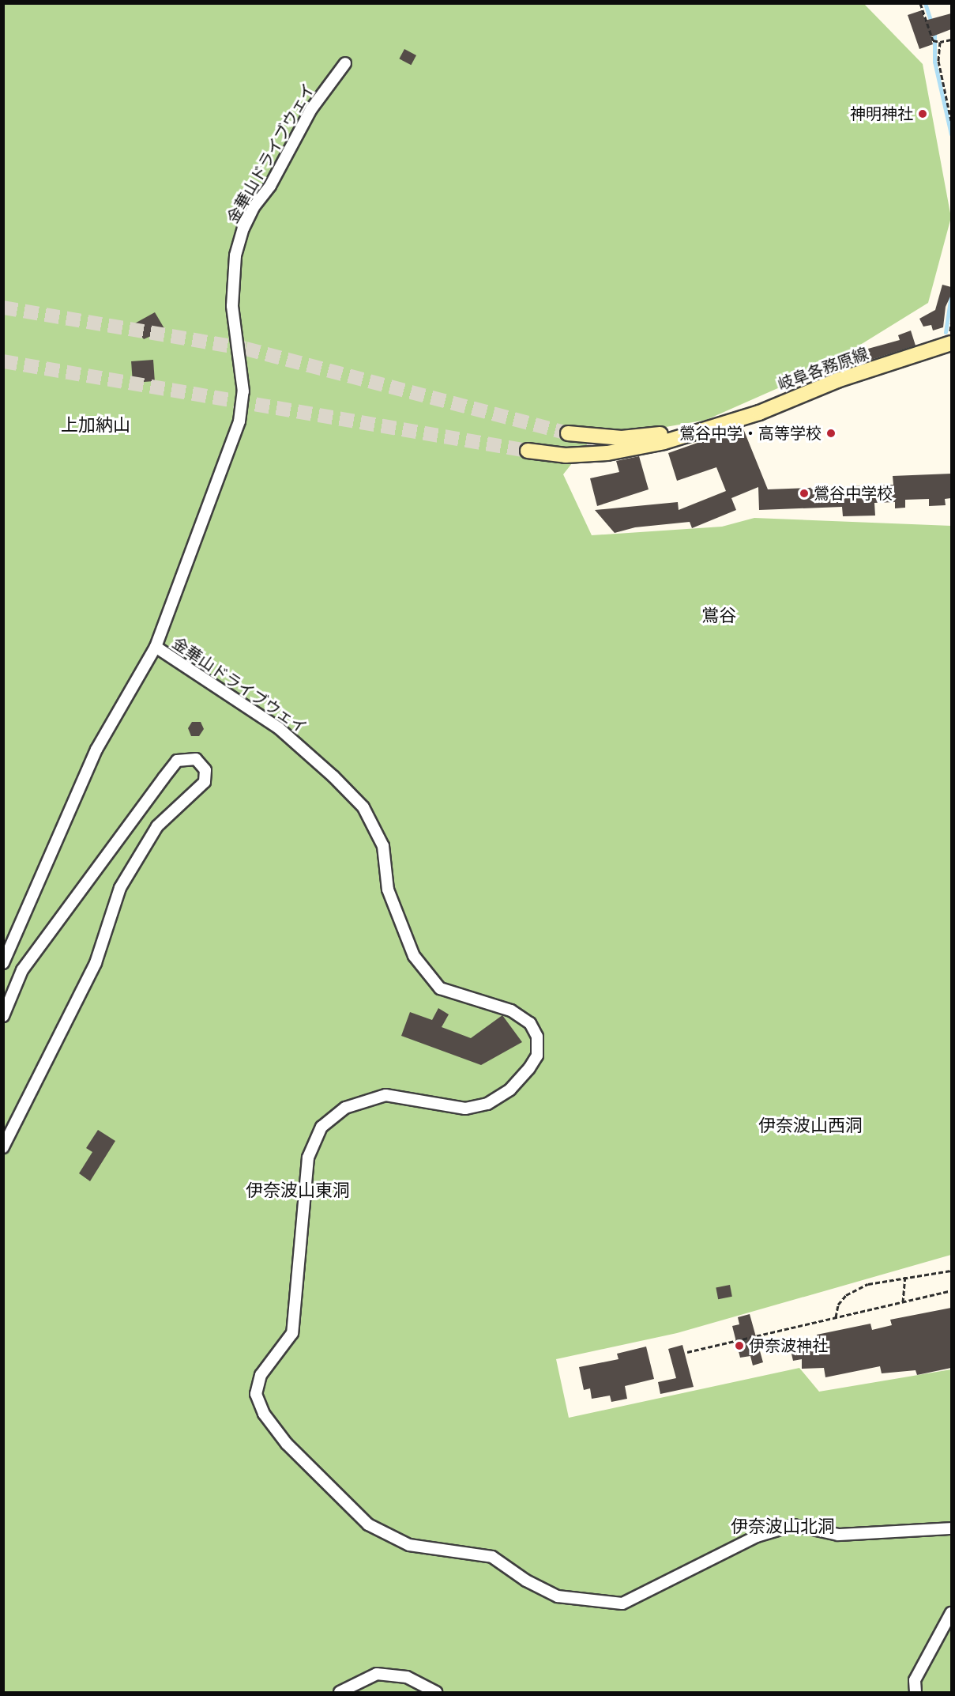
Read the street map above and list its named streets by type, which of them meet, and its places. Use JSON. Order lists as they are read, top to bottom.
{
  "streets": {
    "main road": ["岐阜各務原線"],
    "street": ["金華山ドライブウェイ"]
  },
  "districts": [
    "上加納山",
    "鴬谷",
    "伊奈波山西洞",
    "伊奈波山東洞",
    "伊奈波山北洞"
  ],
  "places": [
    "神明神社",
    "鶯谷中学・高等学校",
    "鶯谷中学校",
    "伊奈波神社"
  ]
}
